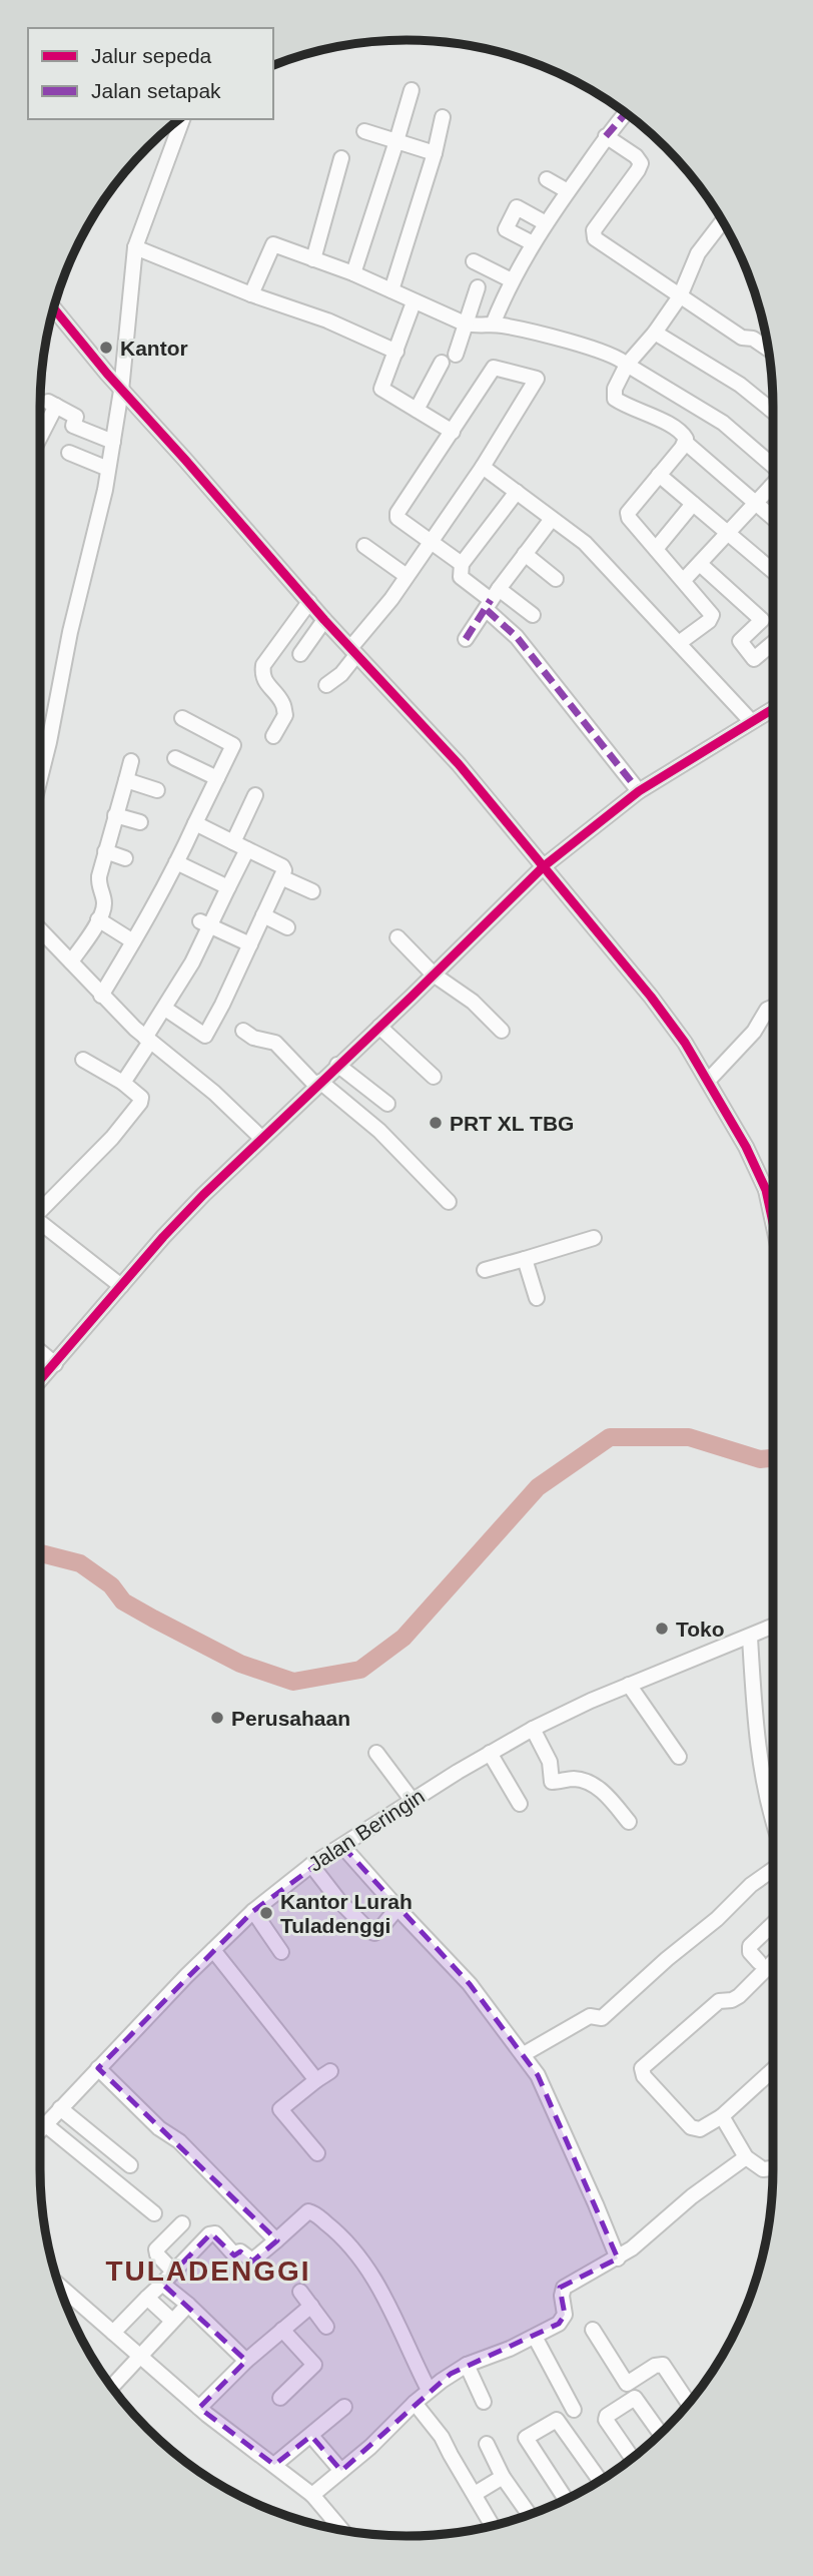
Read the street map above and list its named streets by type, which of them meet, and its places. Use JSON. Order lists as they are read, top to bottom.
{
  "streets": {
    "street": ["Jalan Beringin"]
  },
  "districts": ["TULADENGGI"],
  "places": [
    "Kantor",
    "PRT XL TBG",
    "Toko",
    "Perusahaan",
    "Kantor Lurah Tuladenggi"
  ],
  "legend": ["Jalur sepeda", "Jalan setapak"]
}
